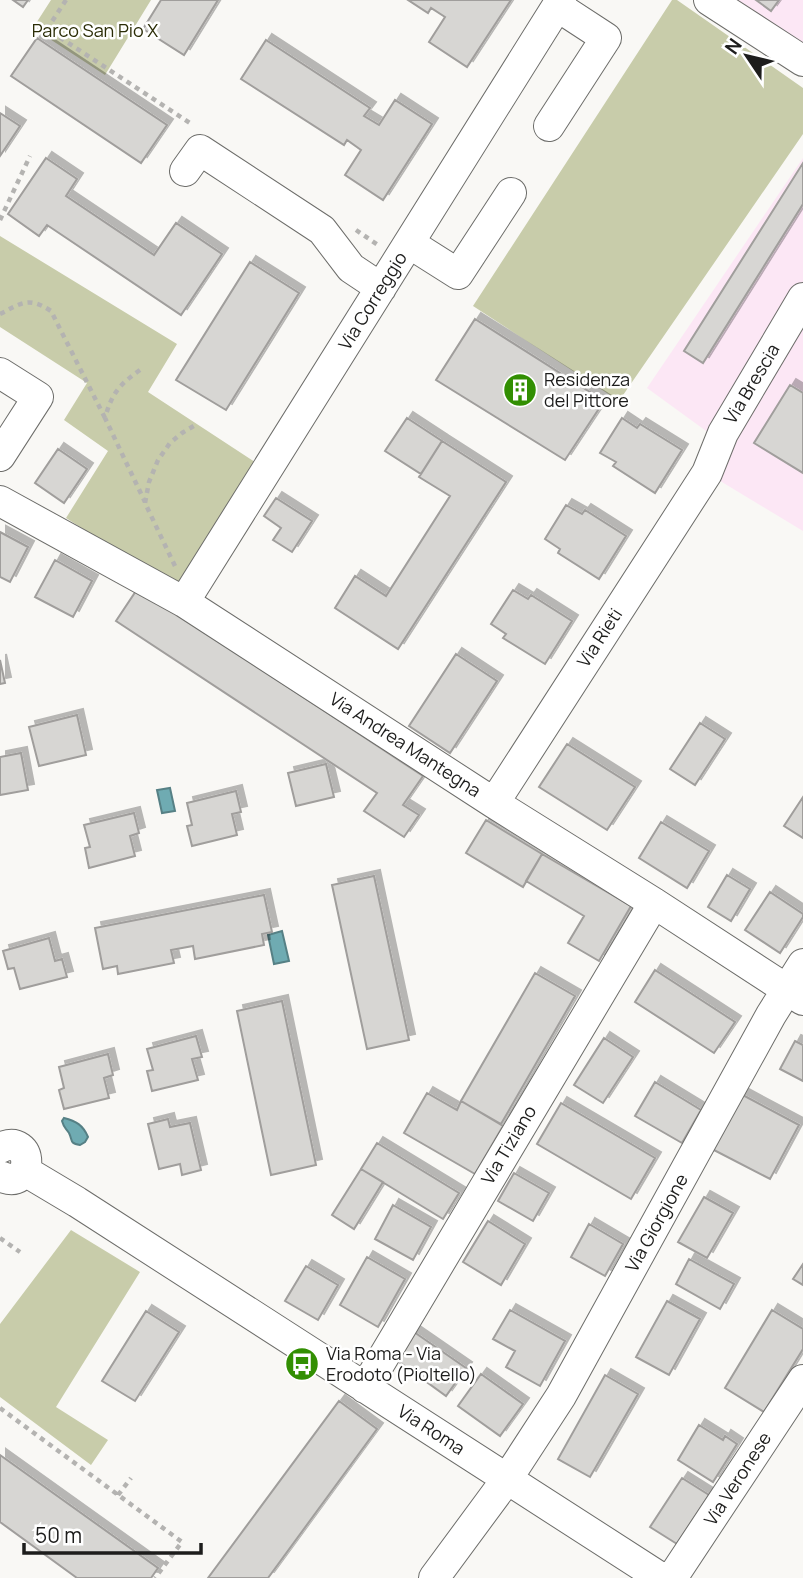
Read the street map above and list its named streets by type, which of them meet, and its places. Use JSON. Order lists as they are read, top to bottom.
{
  "streets": {
    "street": [
      "Via Correggio",
      "Via Brescia",
      "Via Rieti",
      "Via Andrea Mantegna",
      "Via Tiziano",
      "Via Giorgione",
      "Via Roma",
      "Via Veronese"
    ]
  },
  "crossings": [
    ["Via Correggio", "Via Andrea Mantegna"],
    ["Via Brescia", "Via Rieti"],
    ["Via Rieti", "Via Andrea Mantegna"],
    ["Via Andrea Mantegna", "Via Tiziano"],
    ["Via Andrea Mantegna", "Via Giorgione"],
    ["Via Tiziano", "Via Roma"],
    ["Via Giorgione", "Via Roma"]
  ],
  "parks": ["Parco San Pio X"],
  "places": {
    "building": ["Residenza del Pittore"],
    "bus stop": ["Via Roma - Via Erodoto (Pioltello)"]
  },
  "scale_bar": "50 m",
  "north": "top left"
}
